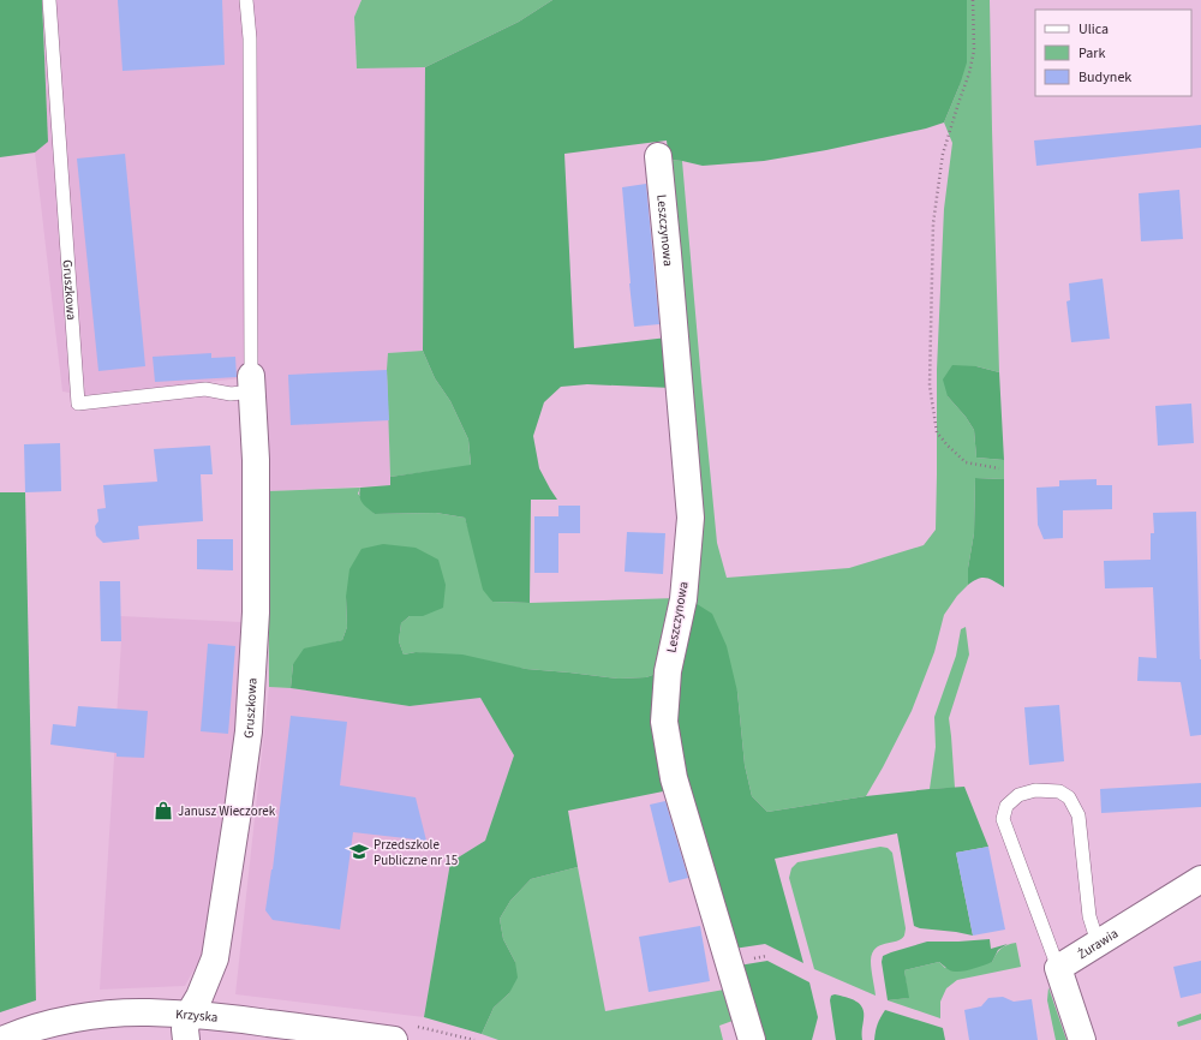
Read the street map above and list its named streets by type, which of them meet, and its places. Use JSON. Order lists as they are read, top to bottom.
{
  "streets": {
    "street": [
      "Leszczynowa",
      "Gruszkowa",
      "Żurawia",
      "Krzyska"
    ]
  },
  "crossings": [
    ["Gruszkowa", "Krzyska"]
  ],
  "places": {
    "shop": ["Janusz Wieczorek"],
    "school or university": ["Przedszkole Publiczne nr 15"]
  },
  "legend": ["Ulica", "Park", "Budynek"]
}
